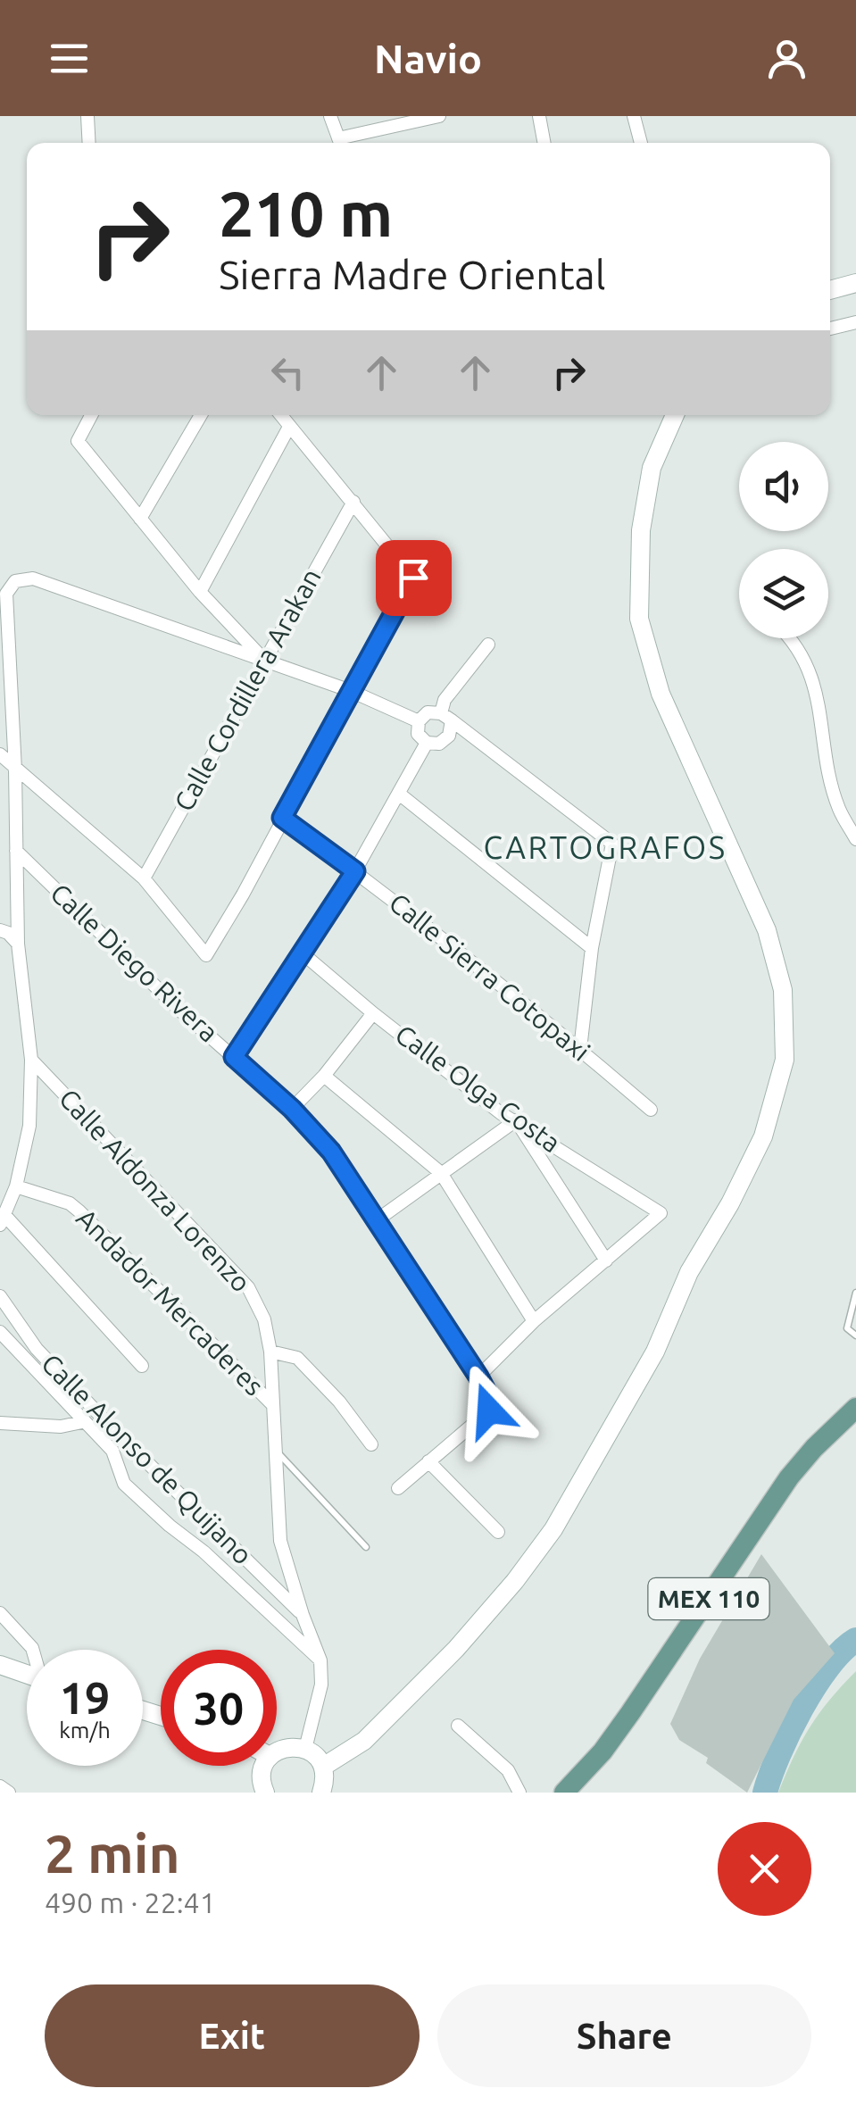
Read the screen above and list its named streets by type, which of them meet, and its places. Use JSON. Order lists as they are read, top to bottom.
{
  "streets": {
    "main road": ["MEX 110"],
    "street": [
      "Calle Cordillera Arakan",
      "Calle Diego Rivera",
      "Calle Sierra Cotopaxi",
      "Calle Olga Costa",
      "Calle Aldonza Lorenzo",
      "Andador Mercaderes",
      "Calle Alonso de Quijano"
    ]
  },
  "crossings": [
    ["Calle Aldonza Lorenzo", "Andador Mercaderes"],
    ["Calle Aldonza Lorenzo", "Calle Alonso de Quijano"]
  ],
  "districts": ["CARTOGRAFOS"],
  "page": {
    "header": "Navio",
    "turn": ["210 m", "Sierra Madre Oriental"],
    "speed": "19 km/h",
    "limit": "30",
    "heading": ["2 min", "490 m · 22:41"],
    "buttons": ["Exit", "Share"]
  }
}
